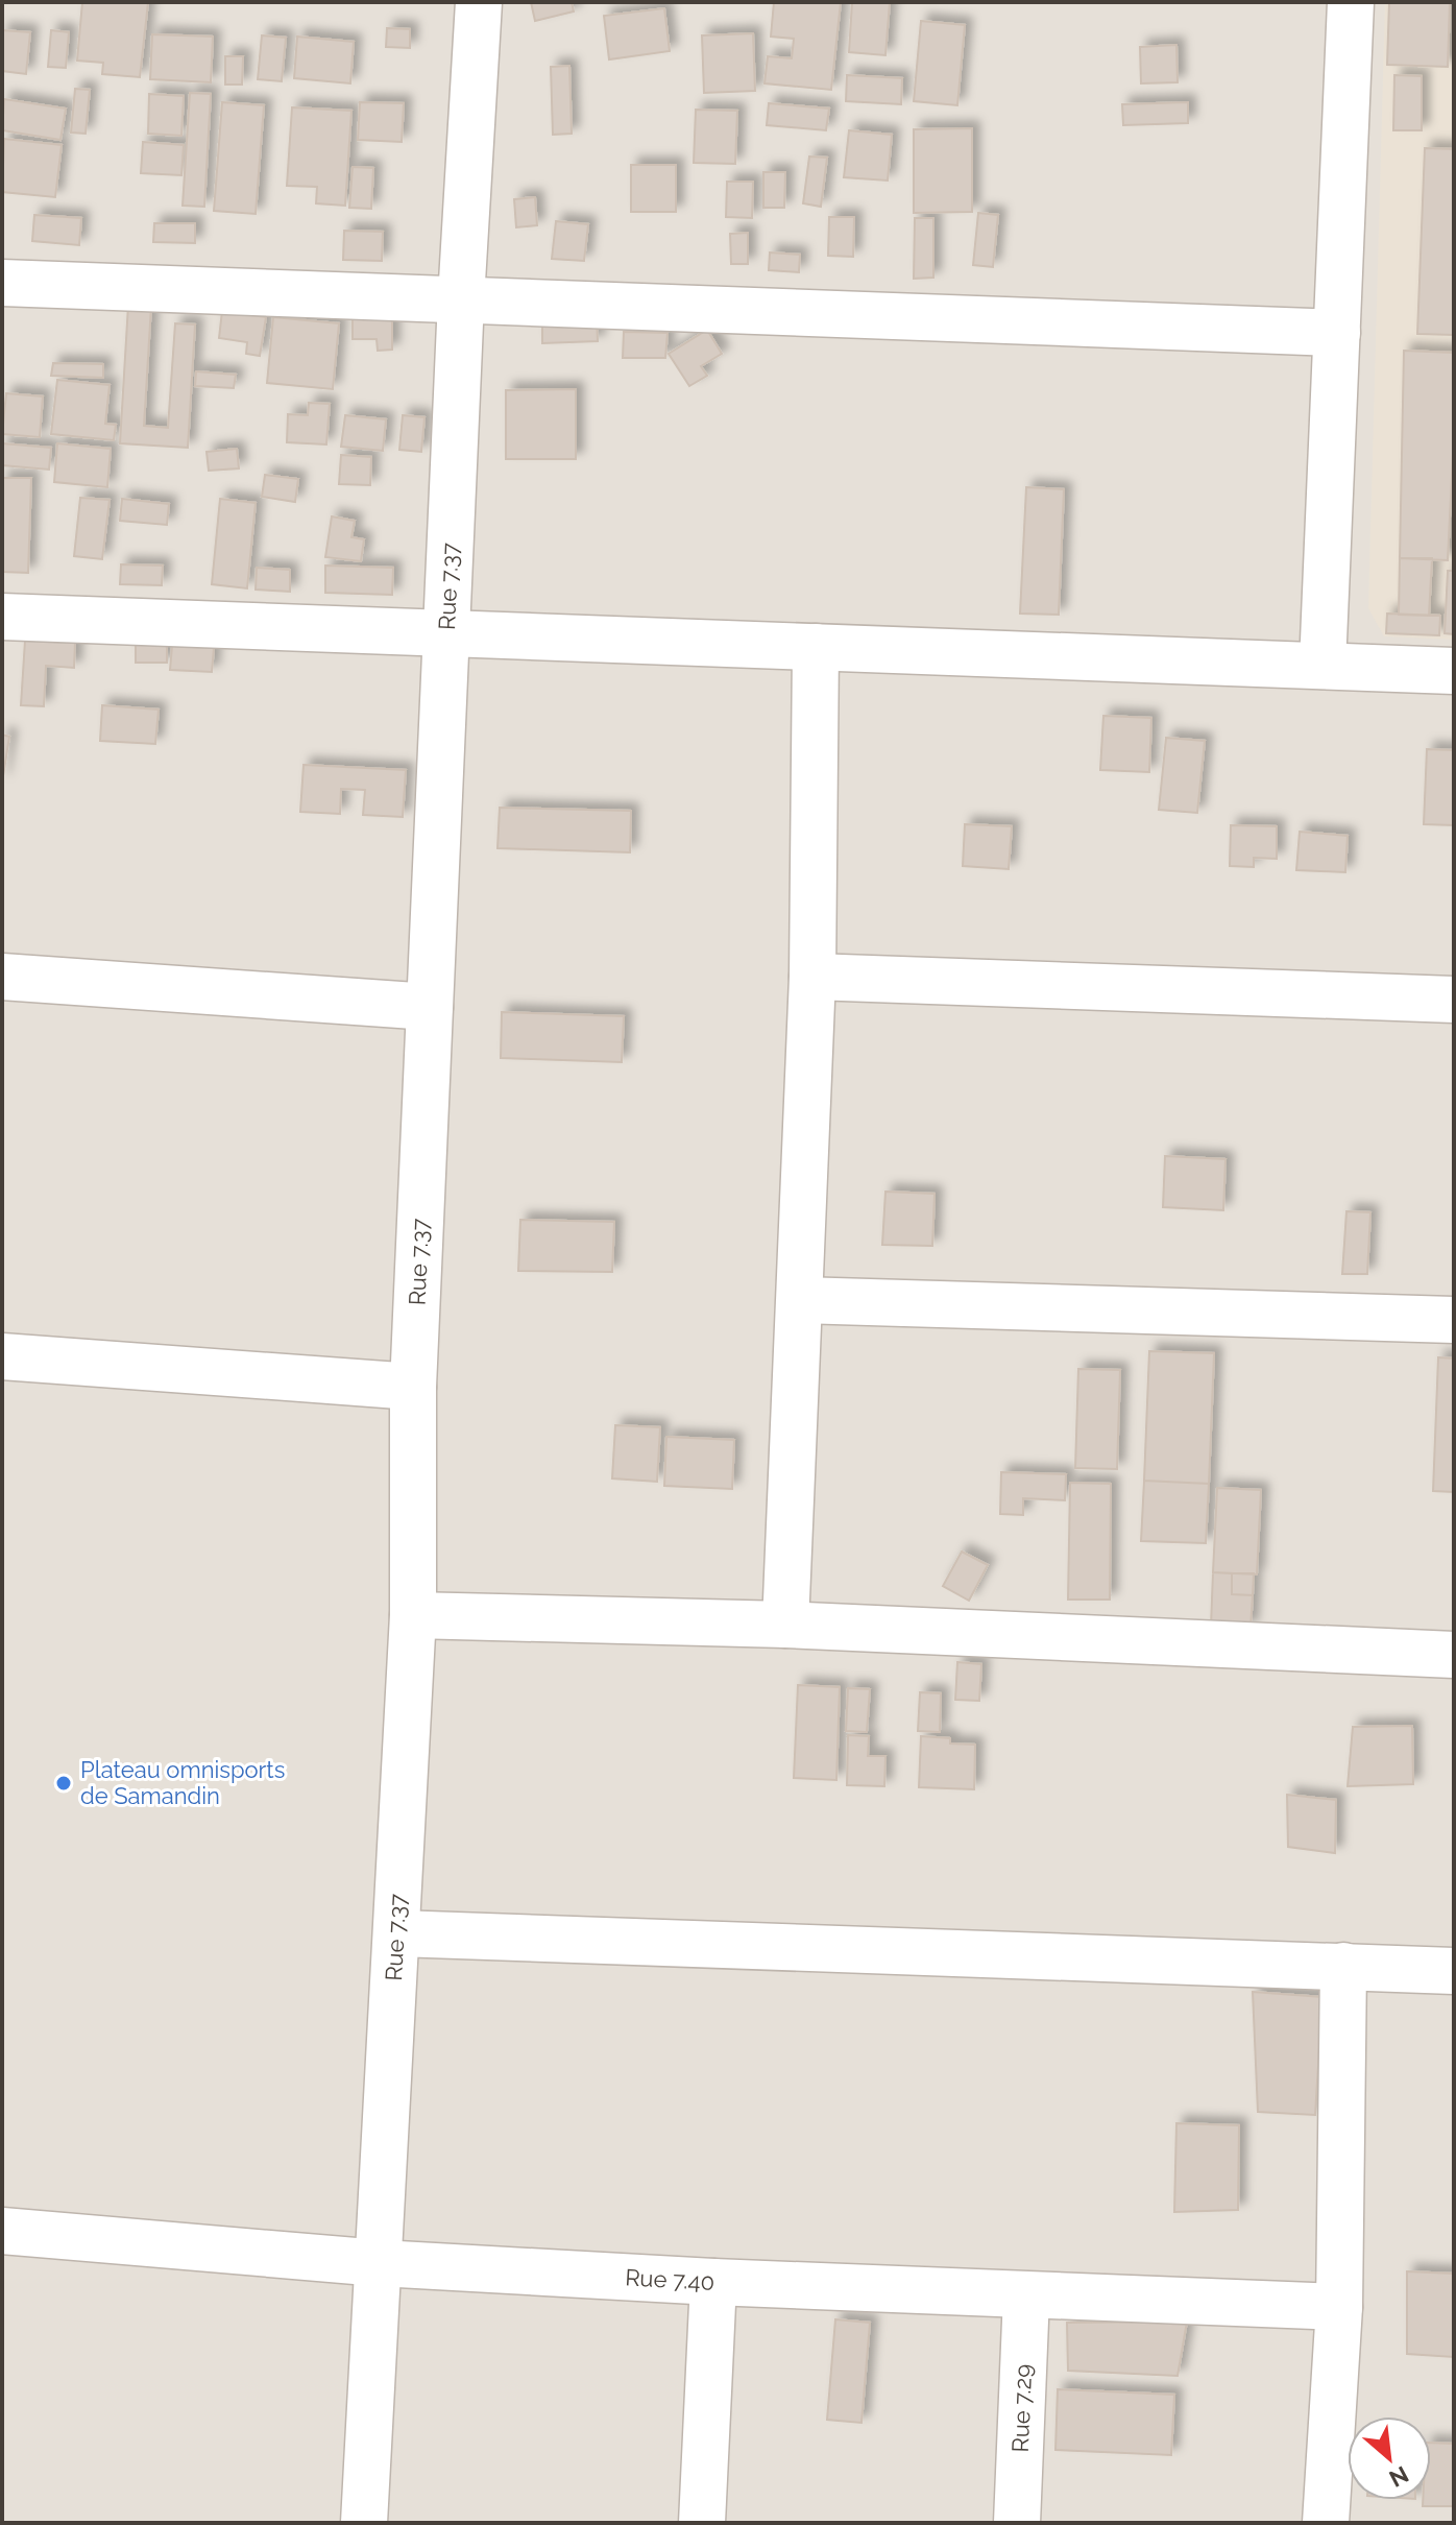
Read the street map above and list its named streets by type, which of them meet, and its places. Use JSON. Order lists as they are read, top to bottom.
{
  "streets": {
    "street": ["Rue 7.37", "Rue 7.40", "Rue 7.29"]
  },
  "crossings": [
    ["Rue 7.37", "Rue 7.40"],
    ["Rue 7.40", "Rue 7.29"]
  ],
  "places": ["Plateau omnisports de Samandin"],
  "north": "bottom right"
}
